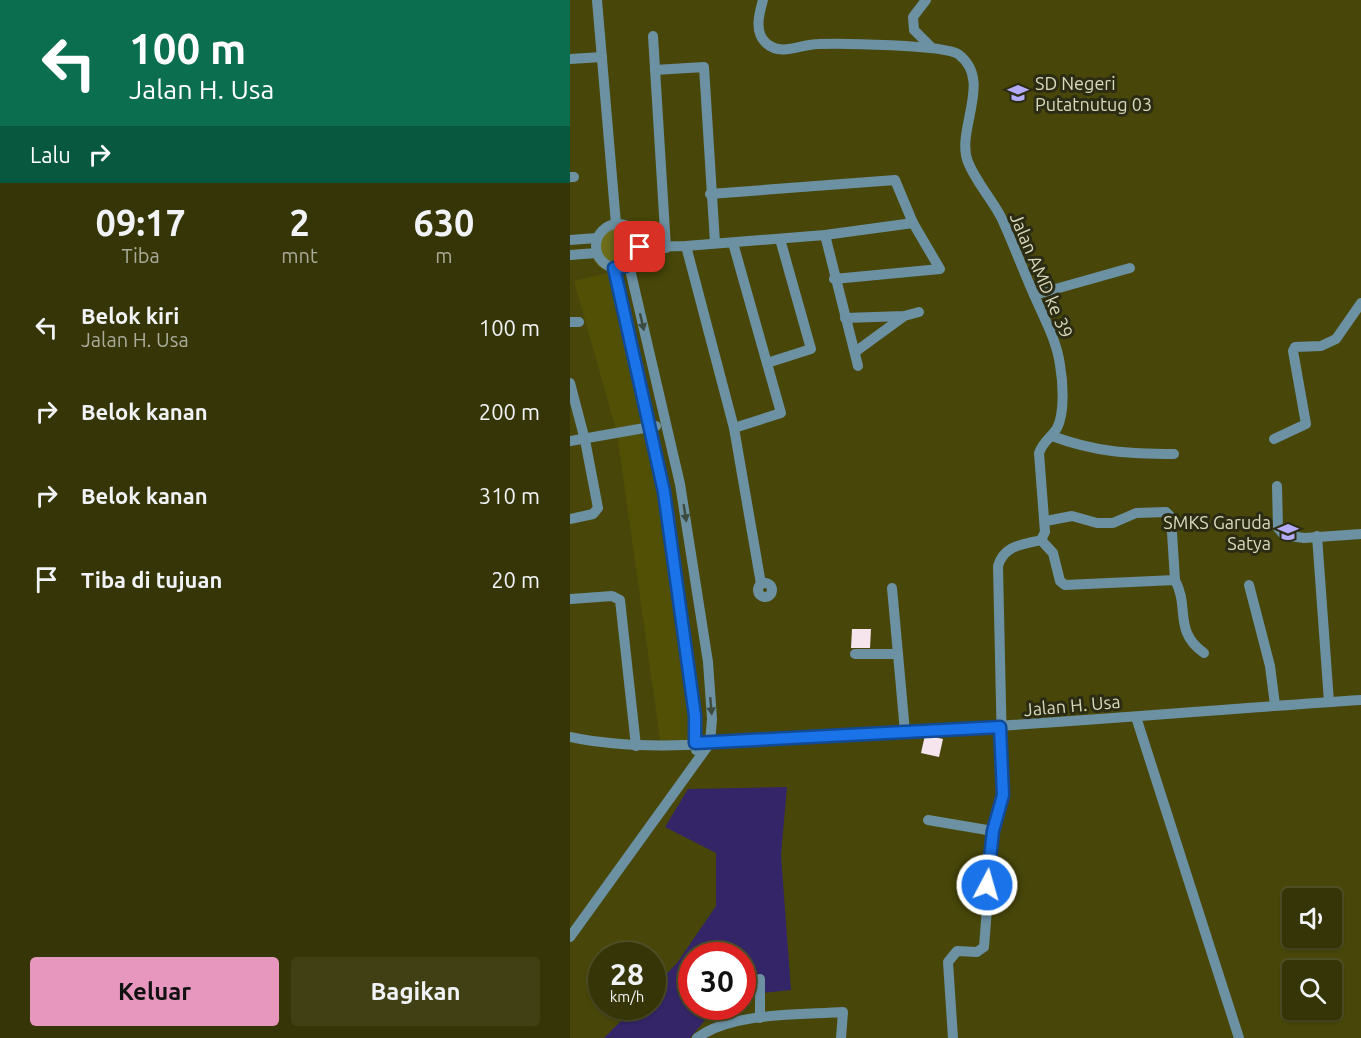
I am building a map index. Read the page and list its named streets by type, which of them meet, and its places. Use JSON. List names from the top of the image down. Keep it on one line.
{"streets":{"street":["Jalan AMD ke 39","Jalan H. Usa"]},"places":{"school or university":["SD Negeri Putatnutug 03","SMKS Garuda Satya"]},"page":{"turn":["100 m","Jalan H. Usa"],"then":"Lalu","eta":["09:17","Tiba","2","mnt","630","m"],"list":[{"name":"Belok kiri","note":"Jalan H. Usa","value":"100 m"},{"name":"Belok kanan","value":"200 m"},{"name":"Belok kanan","value":"310 m"},{"name":"Tiba di tujuan","value":"20 m"}],"speed":"28 km/h","limit":"30","buttons":["Keluar","Bagikan"]}}
